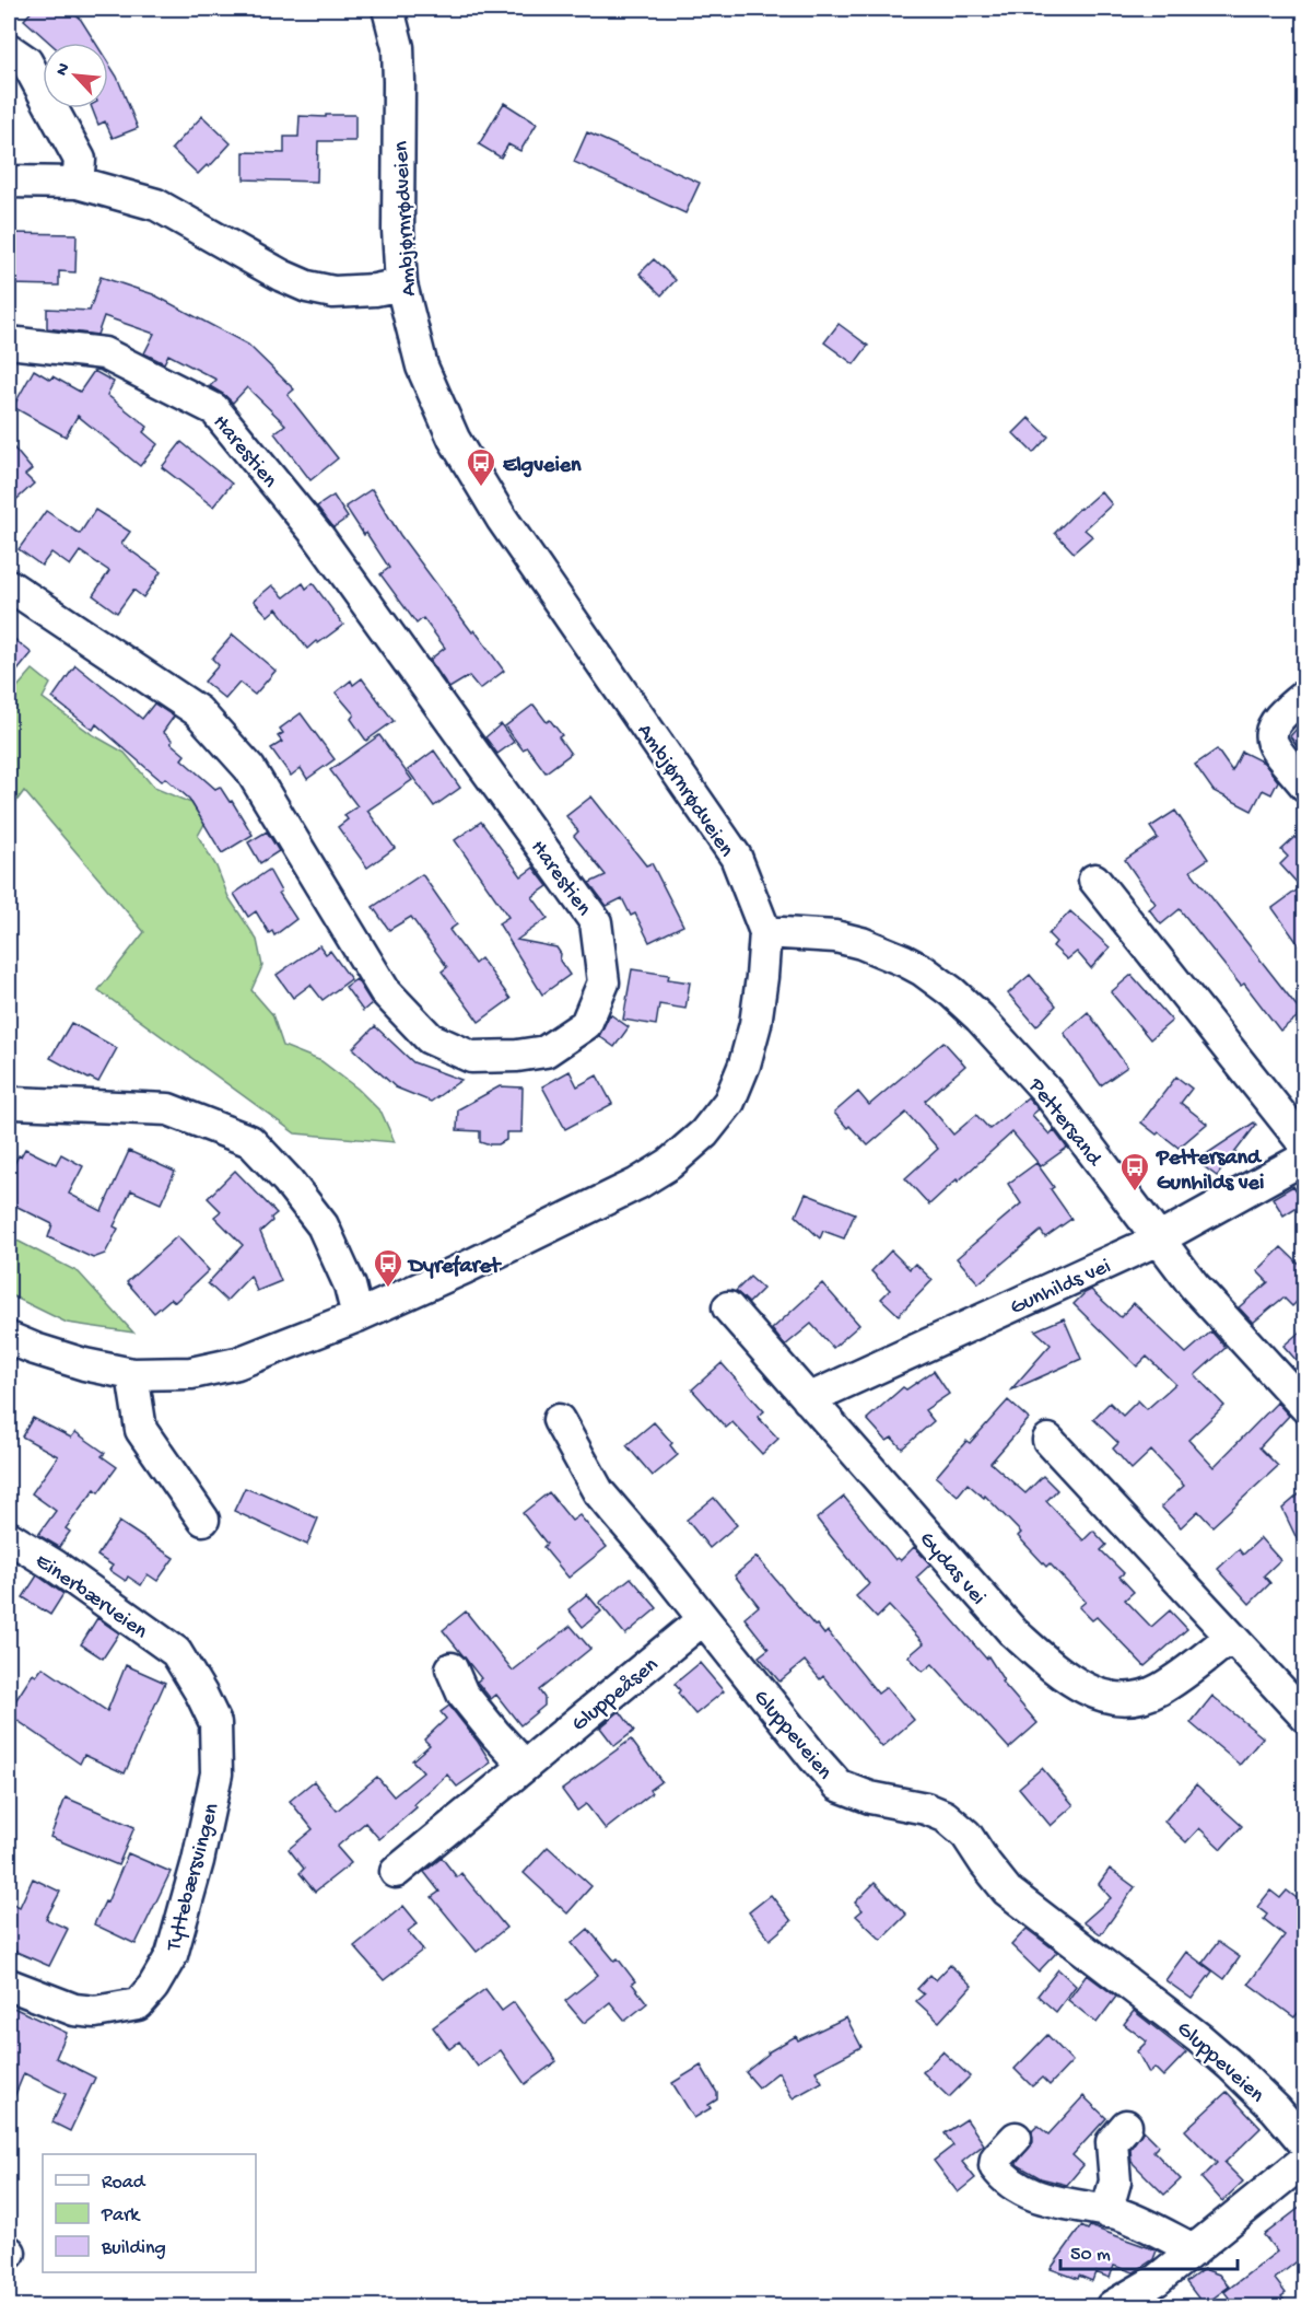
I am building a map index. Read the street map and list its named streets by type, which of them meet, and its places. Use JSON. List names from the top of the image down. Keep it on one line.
{"streets":{"street":["Ambjørnrødveien","Harestien","Pettersand","Gunhilds vei","Gydas vei","Einerbærveien","Gluppeåsen","Gluppeveien","Tyttebærsvingen"]},"crossings":[["Ambjørnrødveien","Pettersand"],["Pettersand","Gunhilds vei"],["Gunhilds vei","Gydas vei"],["Einerbærveien","Tyttebærsvingen"],["Gluppeåsen","Gluppeveien"]],"places":{"bus stop":["Elgveien","Pettersand Gunhilds vei","Dyrefaret"]},"legend":["Road","Park","Building"],"scale_bar":"50 m","north":"top left"}
